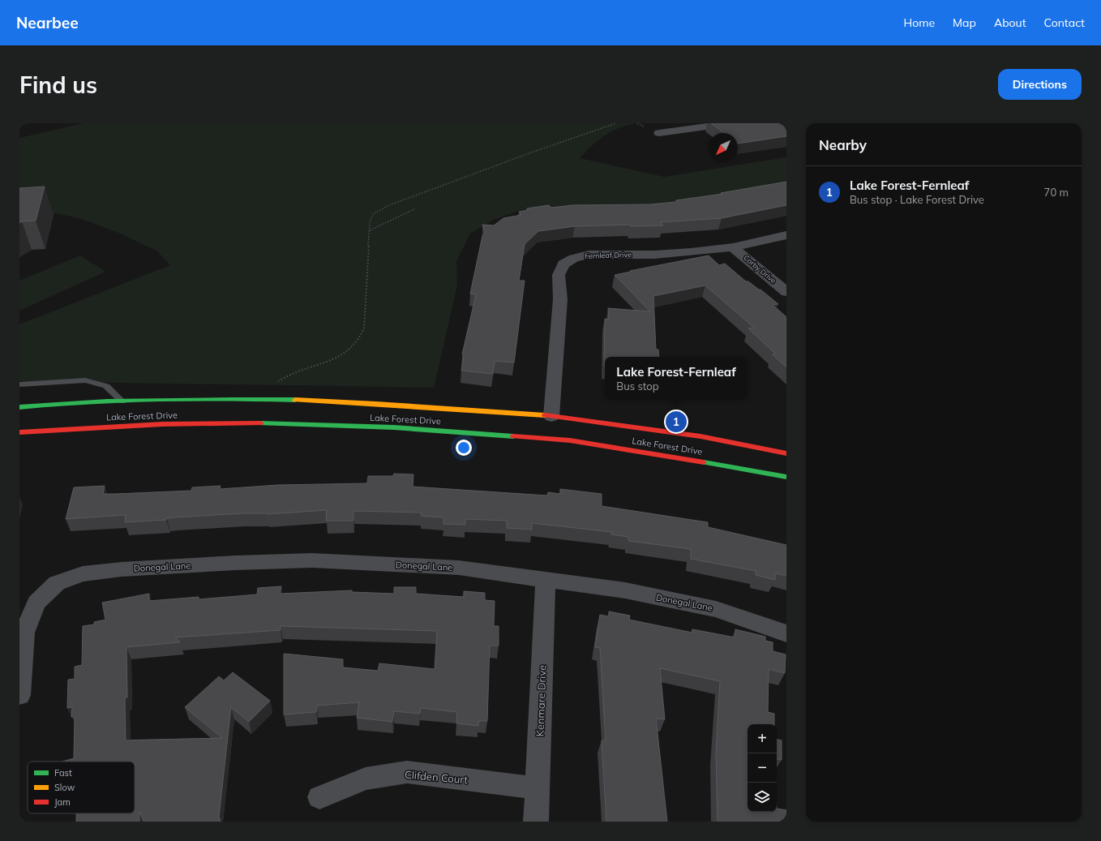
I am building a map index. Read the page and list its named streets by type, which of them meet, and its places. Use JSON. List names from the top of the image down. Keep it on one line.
{"streets":{"main road":["Lake Forest Drive"],"street":["Fernleaf Drive","Corby Drive","Donegal Lane","Kenmare Drive","Clifden Court"]},"crossings":[["Fernleaf Drive","Corby Drive"],["Fernleaf Drive","Lake Forest Drive"],["Donegal Lane","Kenmare Drive"],["Kenmare Drive","Clifden Court"]],"legend":["Fast","Slow","Jam"],"north":"bottom left","page":{"header":"Nearbee","nav":["Home","Map","About","Contact"],"buttons":"Directions","title":"Find us","heading":"Nearby","list":[{"mark":"1","name":"Lake Forest-Fernleaf","note":"Bus stop · Lake Forest Drive","value":"70 m"}],"popup":["Lake Forest-Fernleaf","Bus stop"],"pins":"1","map_buttons":["+","−"]}}
